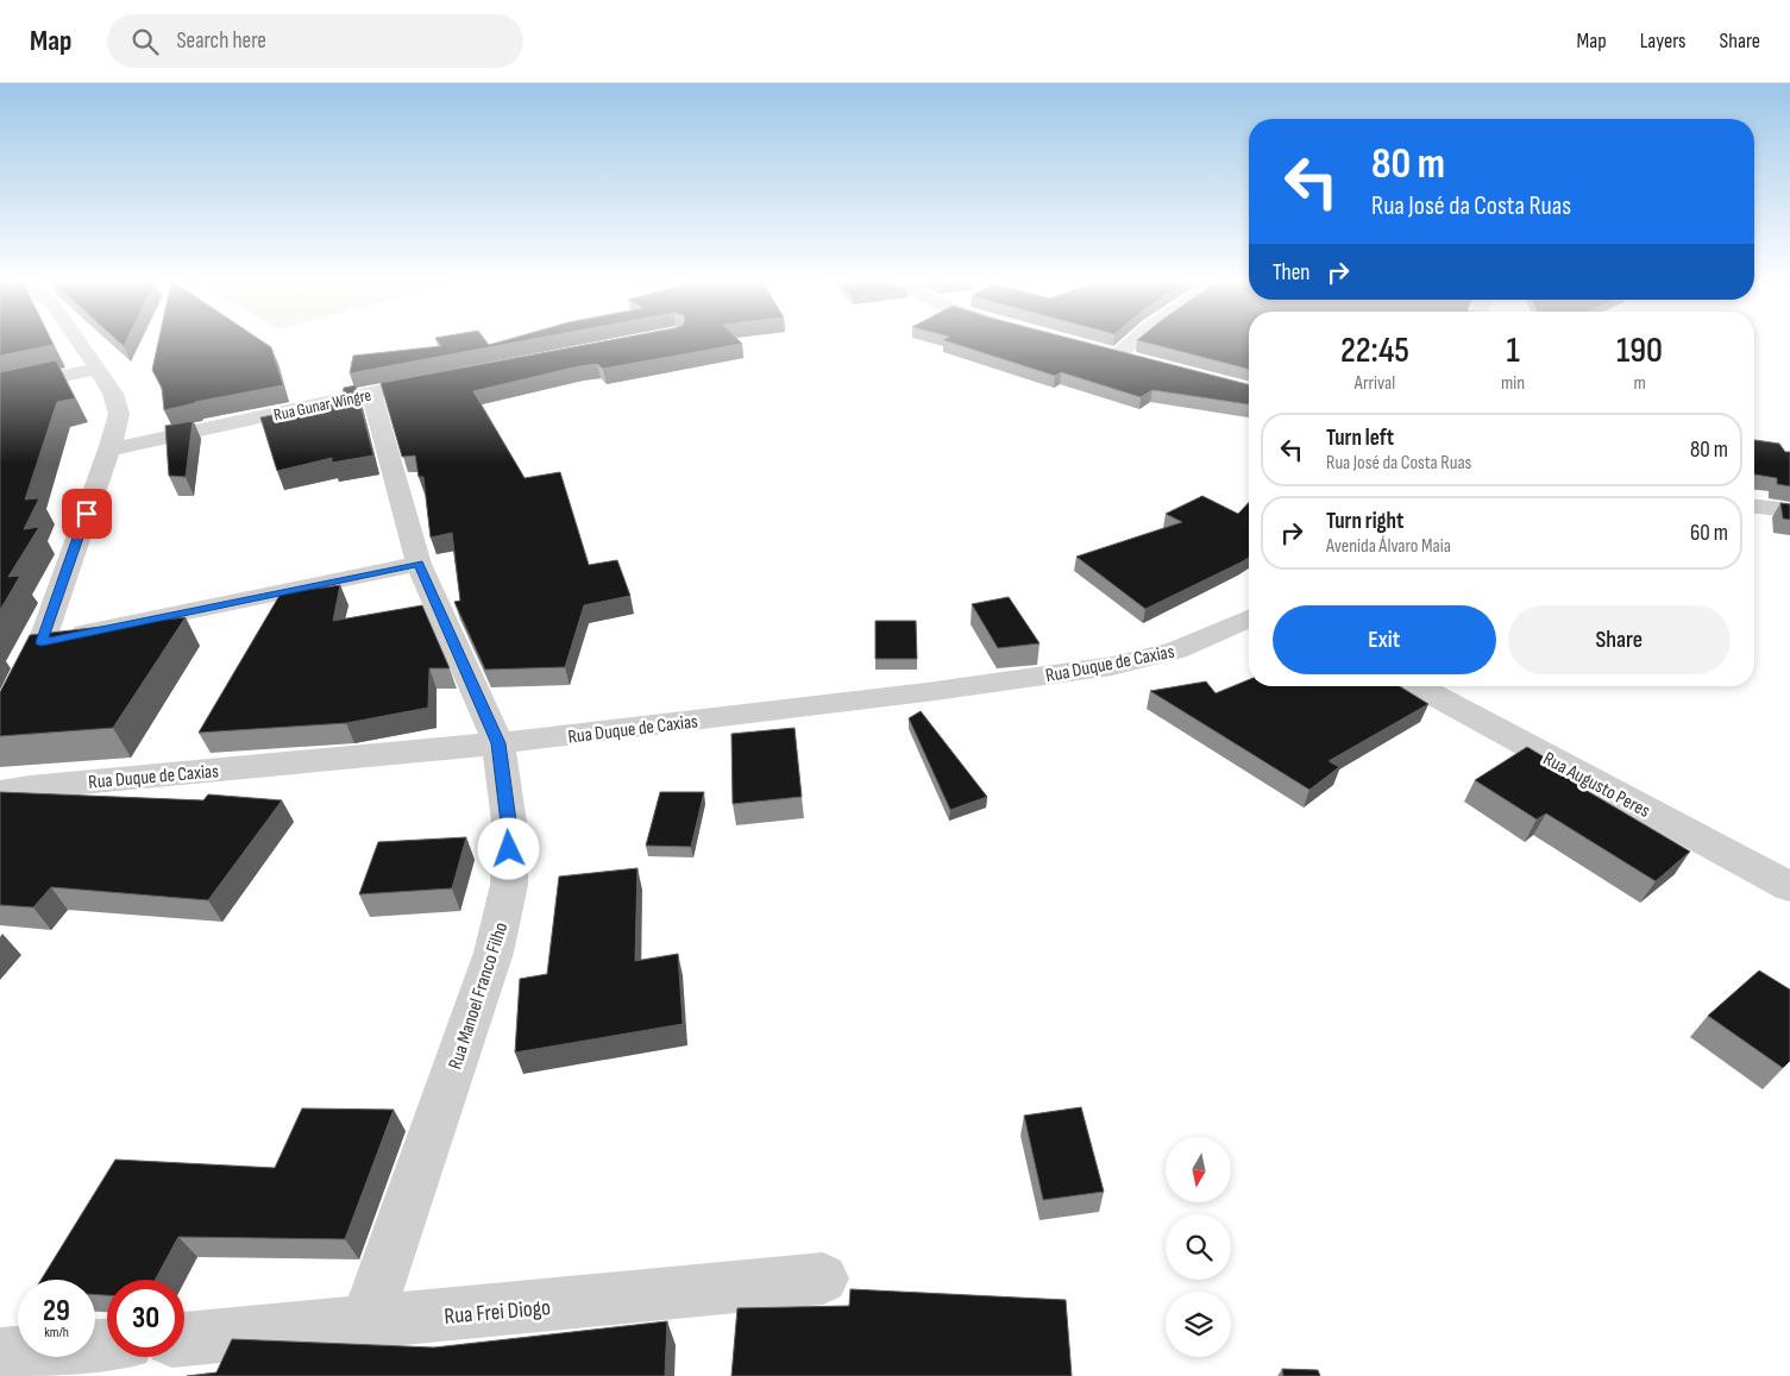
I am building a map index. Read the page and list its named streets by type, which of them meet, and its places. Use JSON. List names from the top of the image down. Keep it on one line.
{"streets":{"street":["Rua Gunar Wingre","Rua Duque de Caxias","Rua Augusto Peres","Rua Manoel Franco Filho","Rua Frei Diogo"]},"crossings":[["Rua Gunar Wingre","Rua Manoel Franco Filho"],["Rua Duque de Caxias","Rua Manoel Franco Filho"],["Rua Manoel Franco Filho","Rua Frei Diogo"]],"north":"bottom","page":{"header":"Map","search":"Search here","nav":["Map","Layers","Share"],"turn":["80 m","Rua José da Costa Ruas"],"then":"Then","eta":["22:45","Arrival","1","min","190","m"],"list":[{"name":"Turn left","note":"Rua José da Costa Ruas","value":"80 m"},{"name":"Turn right","note":"Avenida Álvaro Maia","value":"60 m"}],"buttons":["Exit","Share"],"speed":"29 km/h","limit":"30"}}
